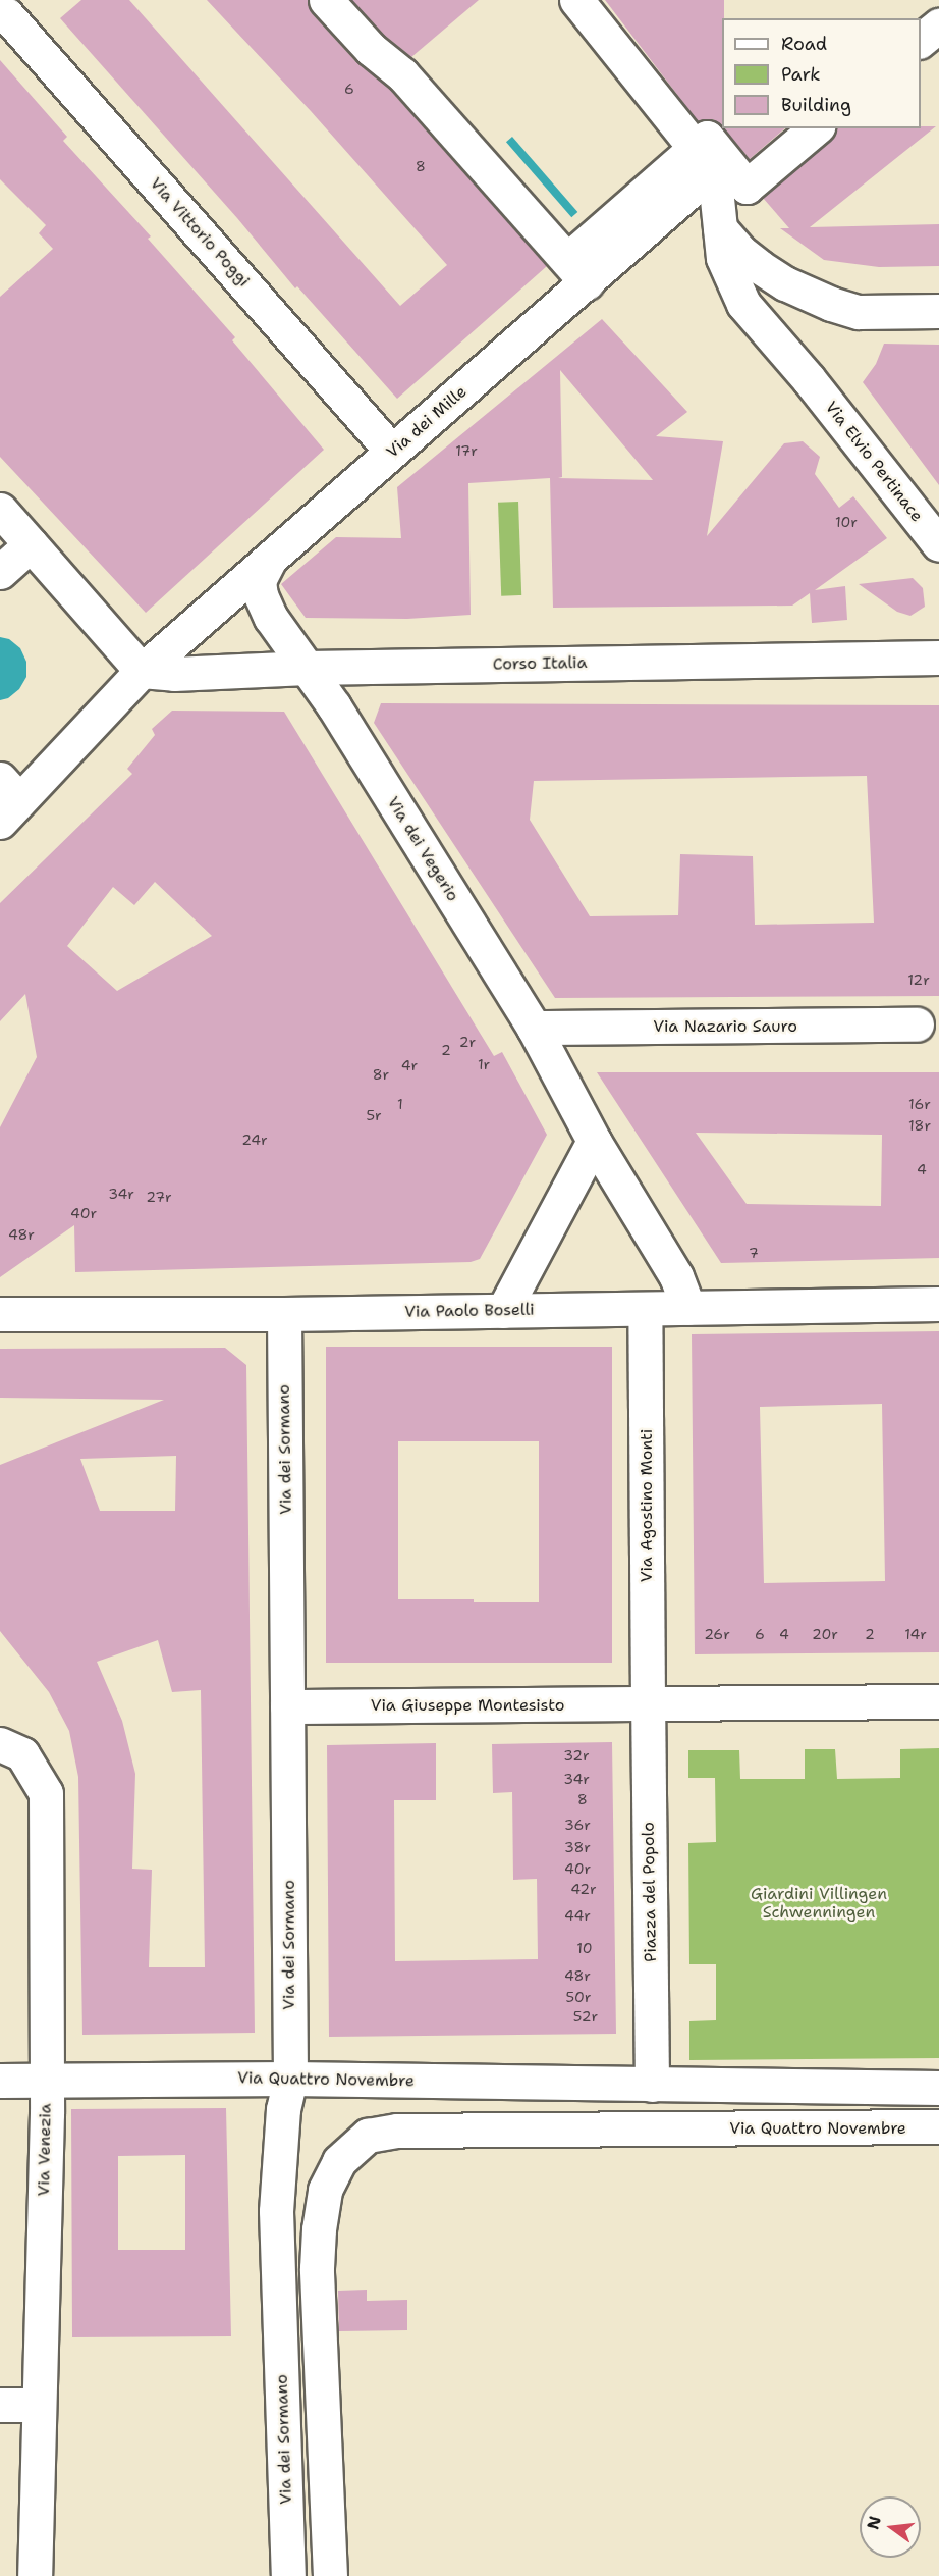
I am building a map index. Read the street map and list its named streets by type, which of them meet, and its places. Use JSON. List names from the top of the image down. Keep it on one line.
{"streets":{"street":["Via Vittorio Poggi","Via dei Mille","Via Elvio Pertinace","Corso Italia","Via dei Vegerio","Via Nazario Sauro","Via Paolo Boselli","Via dei Sormano","Via Agostino Monti","Via Giuseppe Montesisto","Piazza del Popolo","Via Quattro Novembre","Via Venezia"]},"crossings":[["Via Vittorio Poggi","Via dei Mille"],["Via dei Mille","Via Elvio Pertinace"],["Via dei Mille","Corso Italia"],["Via dei Mille","Via dei Vegerio"],["Corso Italia","Via dei Vegerio"],["Via dei Vegerio","Via Nazario Sauro"],["Via dei Vegerio","Via Paolo Boselli"],["Via Paolo Boselli","Via dei Sormano"],["Via Paolo Boselli","Via Agostino Monti"],["Via dei Sormano","Via Giuseppe Montesisto"],["Via dei Sormano","Via Quattro Novembre"],["Via Agostino Monti","Via Giuseppe Montesisto"],["Via Agostino Monti","Piazza del Popolo"],["Via Giuseppe Montesisto","Piazza del Popolo"],["Piazza del Popolo","Via Quattro Novembre"],["Via Quattro Novembre","Via Venezia"]],"parks":["Giardini Villingen Schwenningen"],"house_numbers":["6","8","17r","10r","12r","2r","2","1r","4r","8r","1","16r","5r","18r","24r","4","34r","27r","40r","48r","7","26r","6","4","20r","2","14r","32r","34r","8","36r","38r","40r","42r","44r","10","48r","50r","52r"],"legend":["Road","Park","Building"],"north":"left"}
